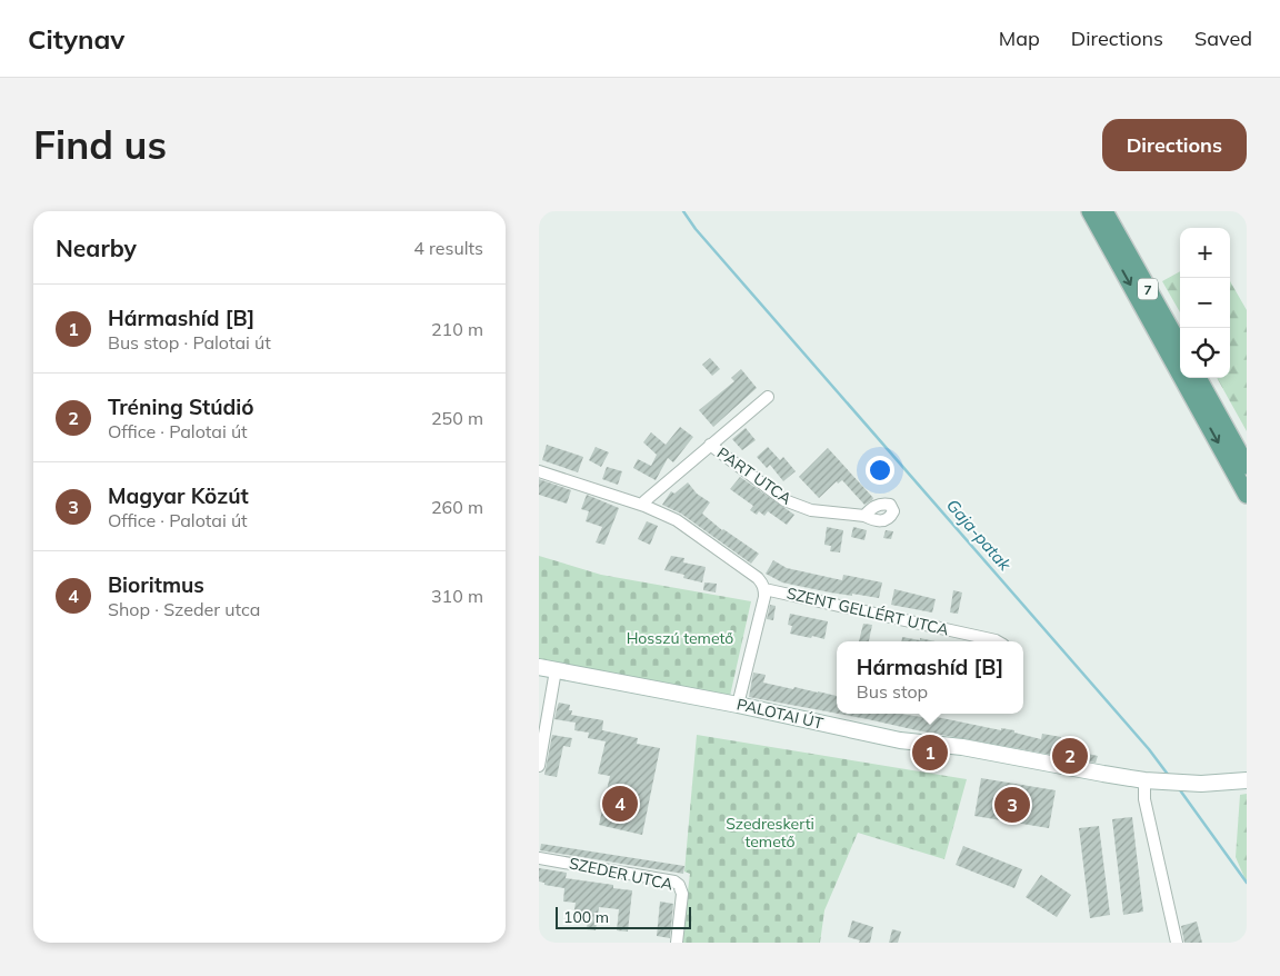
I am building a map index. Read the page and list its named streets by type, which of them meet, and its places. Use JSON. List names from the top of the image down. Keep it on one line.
{"streets":{"main road":["7","PALOTAI ÚT"],"street":["PART UTCA","SZENT GELLÉRT UTCA","SZEDER UTCA"]},"crossings":[["PART UTCA","SZENT GELLÉRT UTCA"],["SZENT GELLÉRT UTCA","PALOTAI ÚT"]],"water":["Gaja-patak"],"parks":["Hosszú temető","Szedreskerti temető"],"scale_bar":"100 m","page":{"header":"Citynav","nav":["Map","Directions","Saved"],"buttons":"Directions","title":"Find us","heading":["Nearby","4 results"],"map_buttons":["+","−"],"list":[{"mark":"1","name":"Hármashíd [B]","note":"Bus stop · Palotai út","value":"210 m"},{"mark":"2","name":"Tréning Stúdió","note":"Office · Palotai út","value":"250 m"},{"mark":"3","name":"Magyar Közút","note":"Office · Palotai út","value":"260 m"},{"mark":"4","name":"Bioritmus","note":"Shop · Szeder utca","value":"310 m"}],"popup":["Hármashíd [B]","Bus stop"],"pins":["1","2","4","3"],"scale":"100 m"}}
